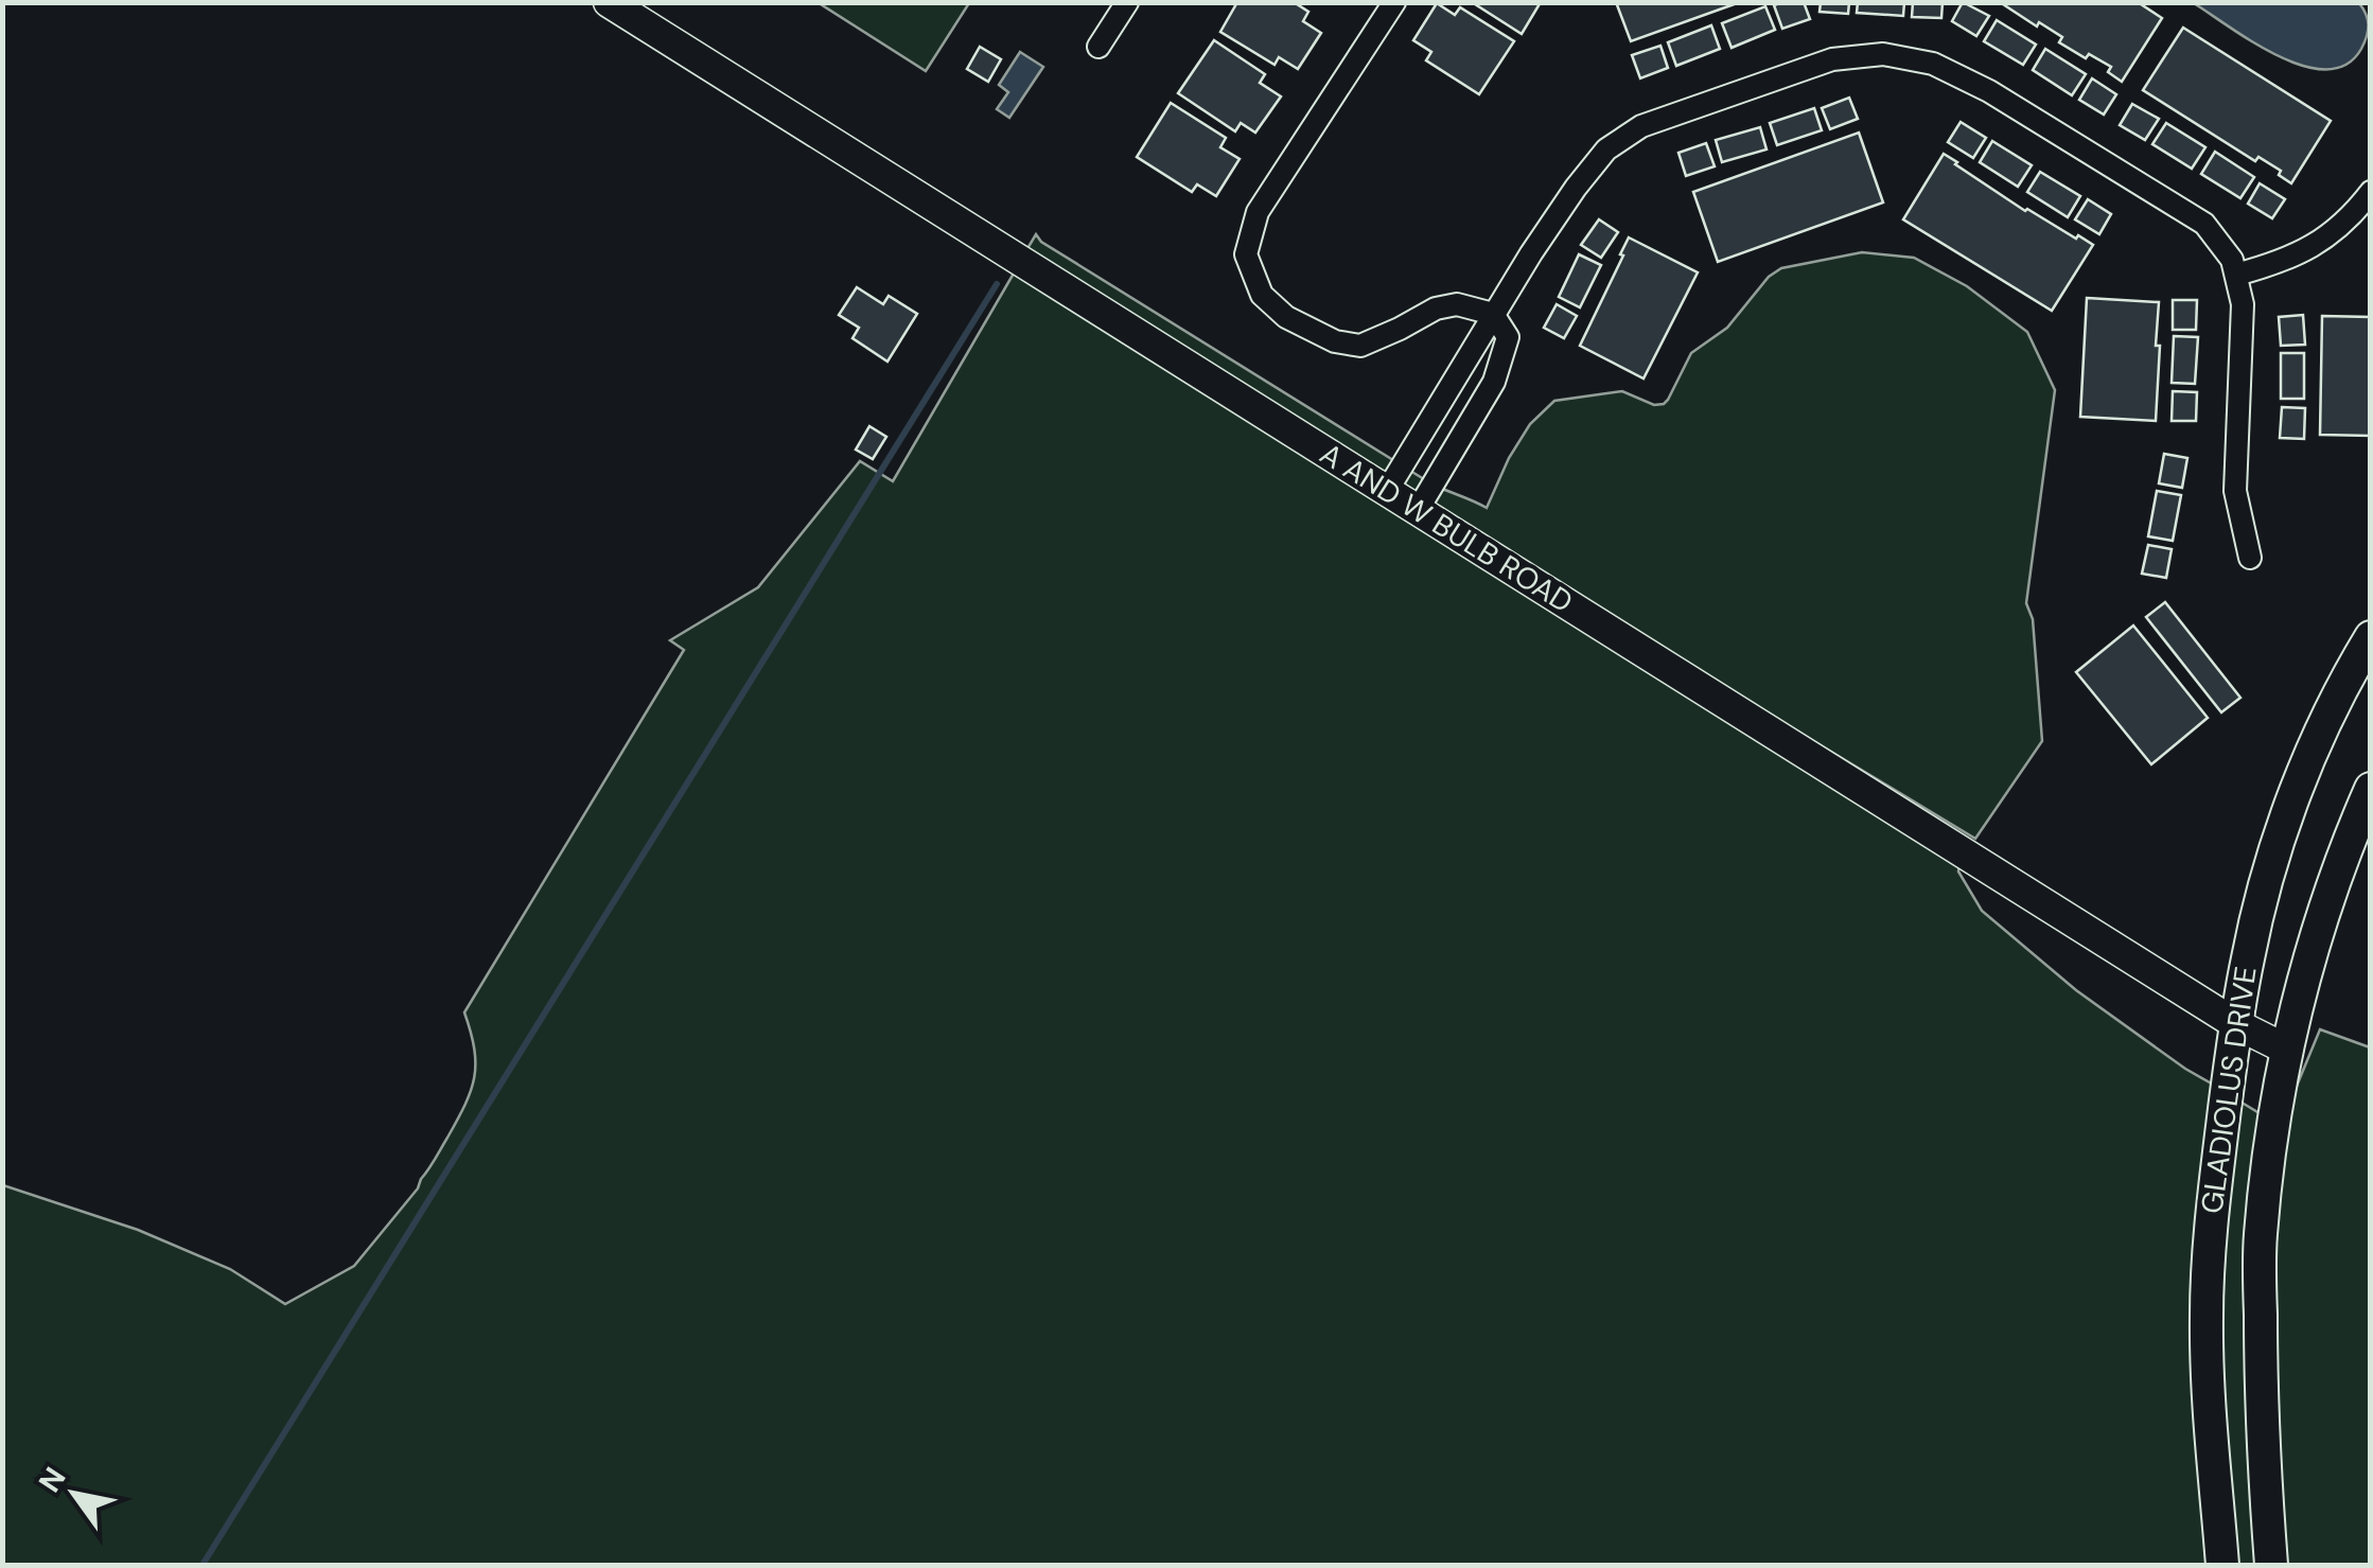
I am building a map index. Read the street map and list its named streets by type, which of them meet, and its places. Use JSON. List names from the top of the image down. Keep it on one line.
{"streets":{"main road":["GLADIOLUS DRIVE"],"street":["A AND W BULB ROAD"]},"crossings":[["A AND W BULB ROAD","GLADIOLUS DRIVE"]],"north":"top left"}
